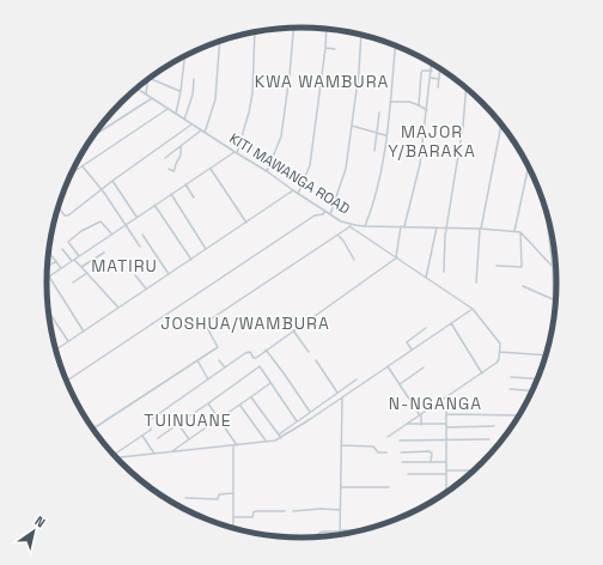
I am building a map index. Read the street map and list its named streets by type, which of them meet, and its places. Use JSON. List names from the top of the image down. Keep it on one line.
{"streets":{"street":["KITI MAWANGA ROAD"]},"districts":["KWA WAMBURA","MAJOR Y/BARAKA","MATIRU","JOSHUA/WAMBURA","N-NGANGA","TUINUANE"],"north":"top right"}
